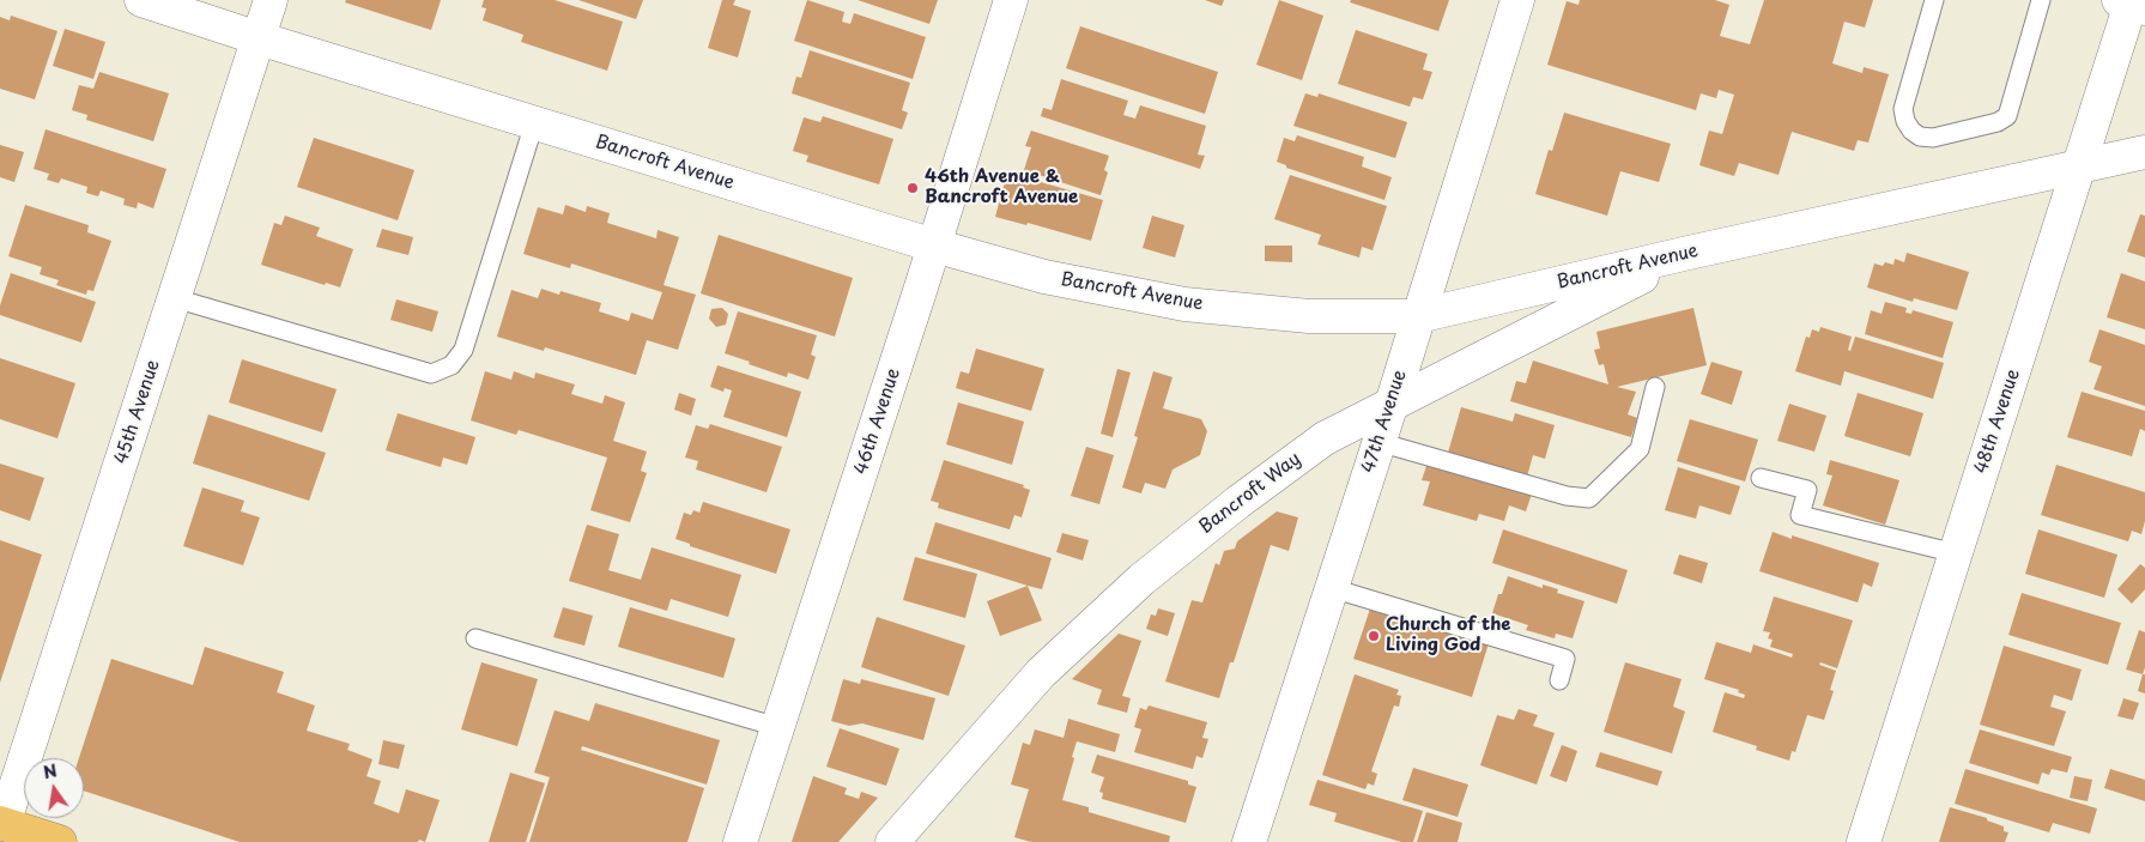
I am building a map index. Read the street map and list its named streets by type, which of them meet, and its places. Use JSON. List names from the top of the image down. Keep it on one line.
{"streets":{"street":["Bancroft Avenue","45th Avenue","46th Avenue","47th Avenue","48th Avenue","Bancroft Way"]},"crossings":[["Bancroft Avenue","45th Avenue"],["Bancroft Avenue","46th Avenue"],["Bancroft Avenue","47th Avenue"],["Bancroft Avenue","48th Avenue"],["Bancroft Avenue","Bancroft Way"],["47th Avenue","Bancroft Way"]],"places":["46th Avenue & Bancroft Avenue","Church of the Living God"],"north":"top"}
